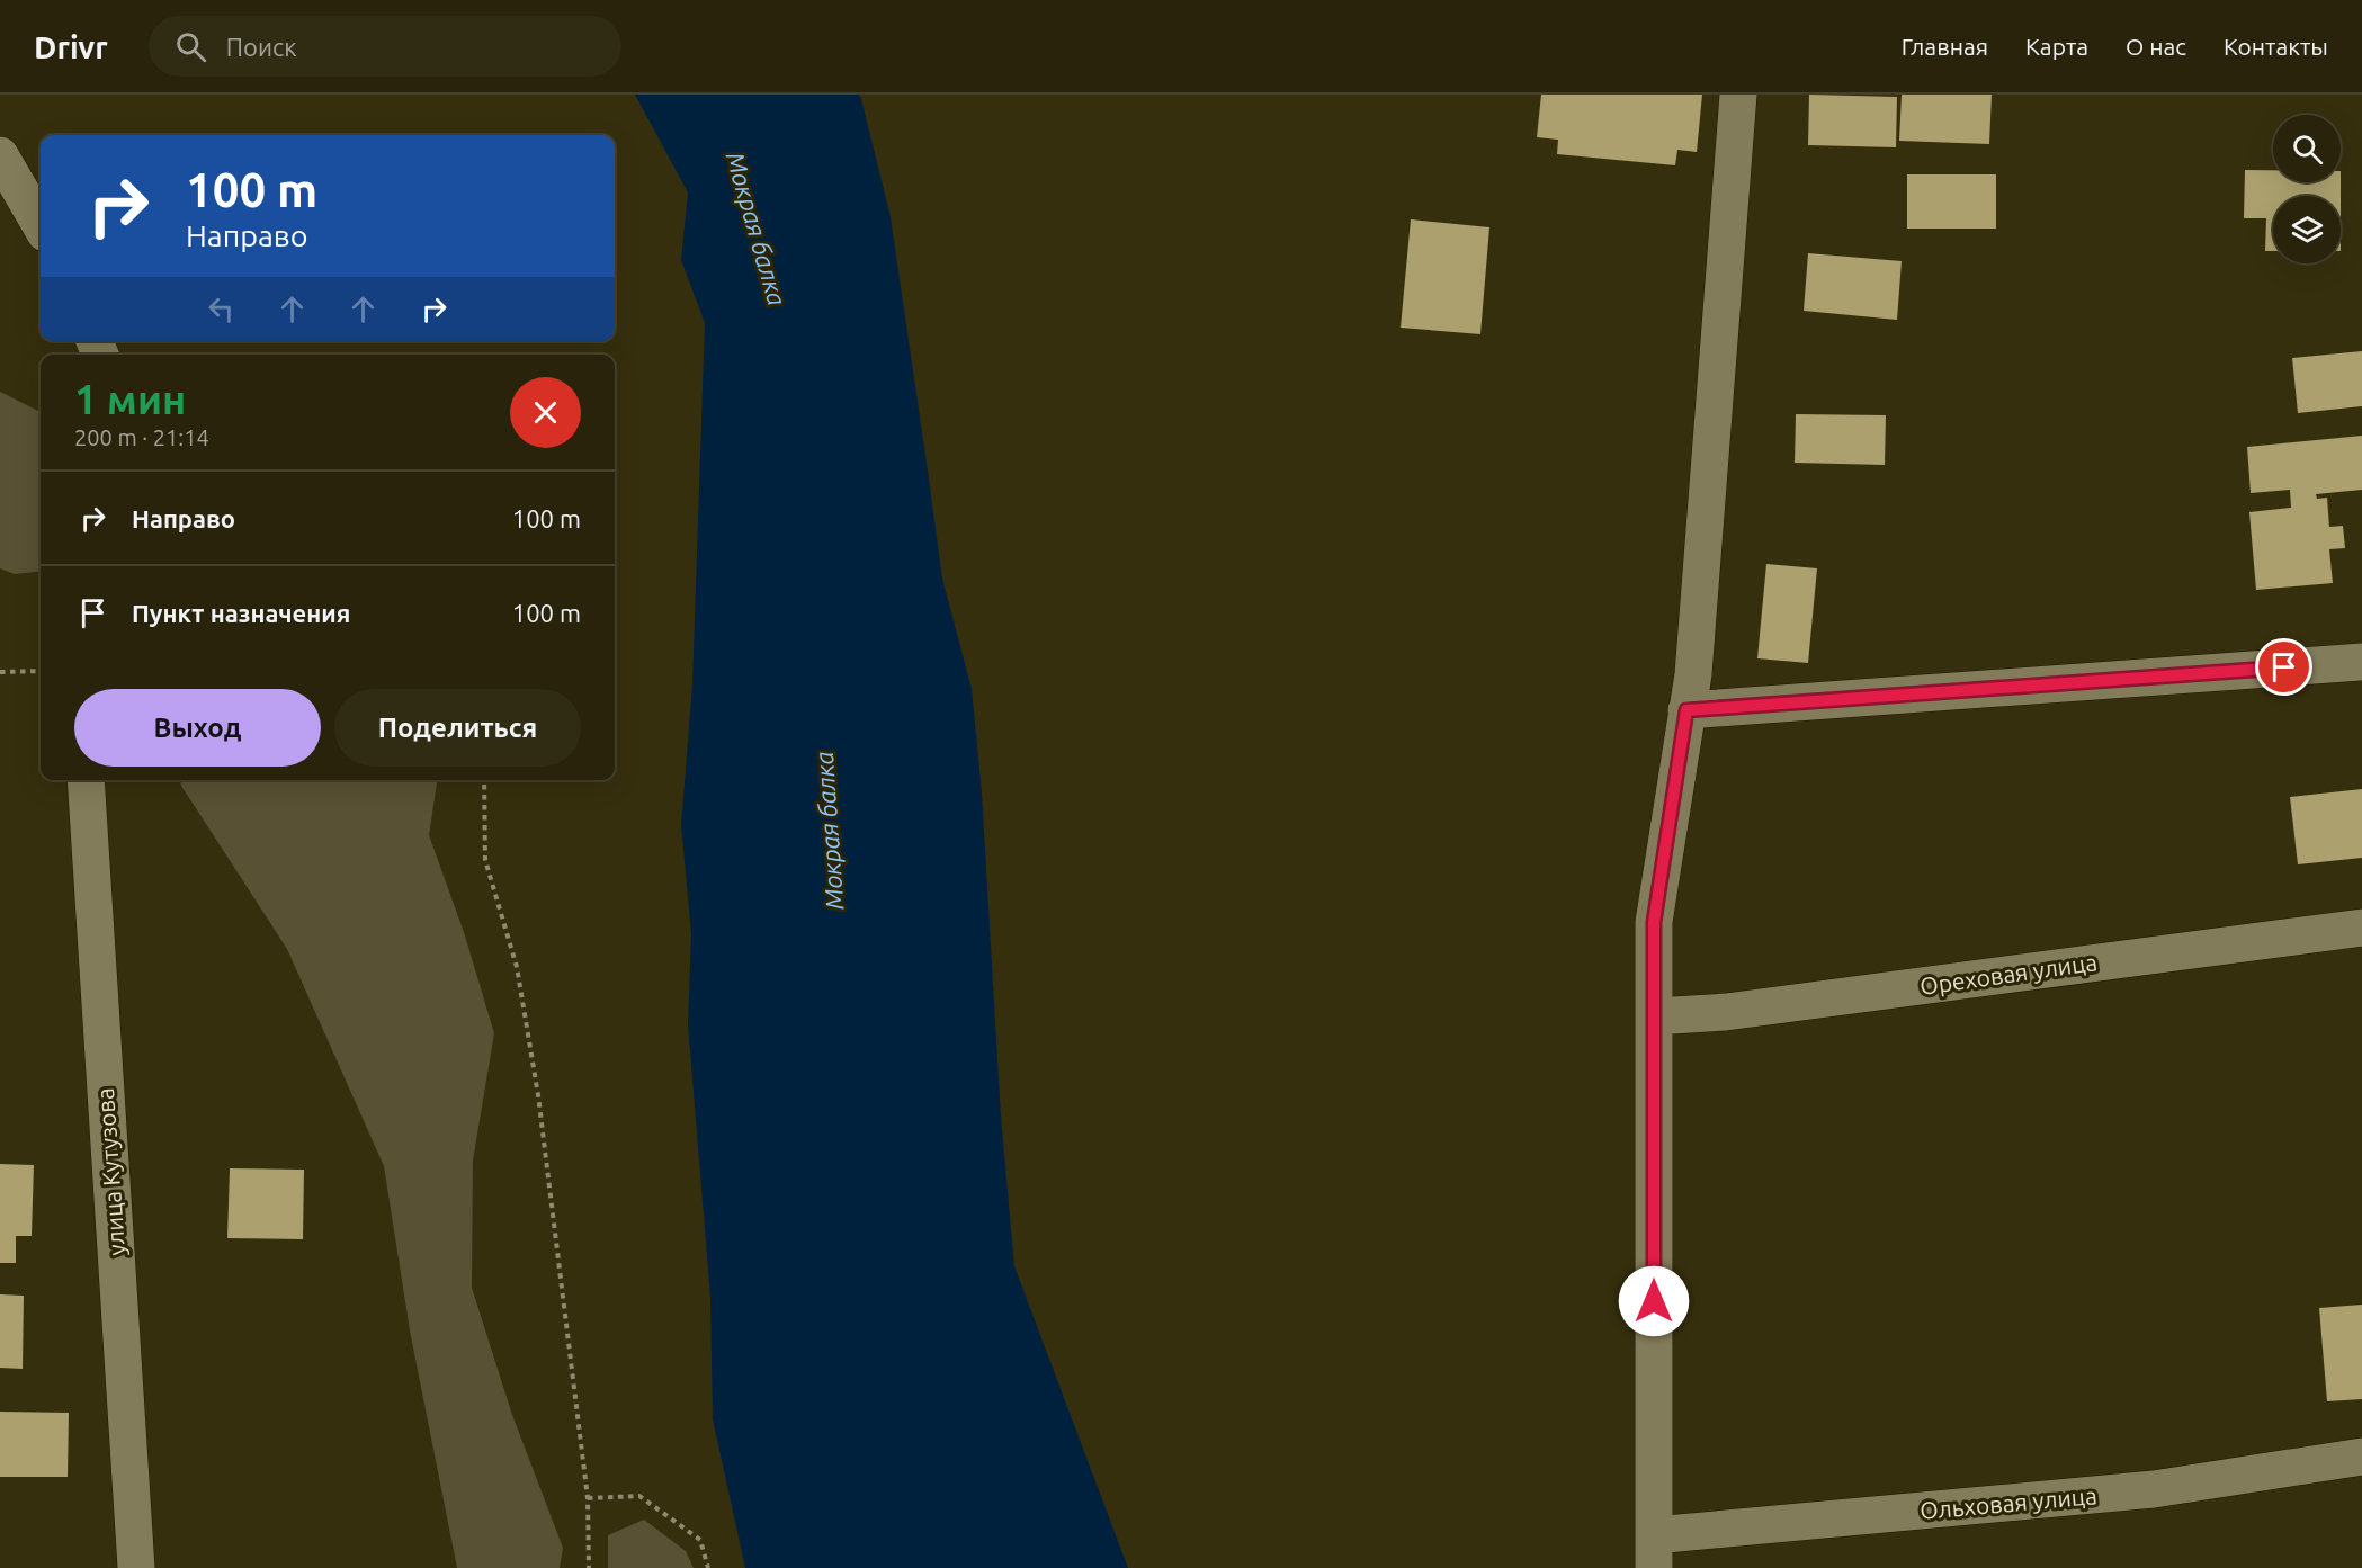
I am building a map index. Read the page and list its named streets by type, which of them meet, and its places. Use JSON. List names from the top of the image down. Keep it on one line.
{"streets":{"street":["Ореховая улица","улица Кутузова","Ольховая улица"]},"water":["Мокрая балка"],"page":{"header":"Drivr","search":"Поиск","nav":["Главная","Карта","О нас","Контакты"],"turn":["100 m","Направо"],"heading":["1 мин","200 m · 21:14"],"list":[{"name":"Направо","value":"100 m"},{"name":"Пункт назначения","value":"100 m"}],"buttons":["Выход","Поделиться"]}}
